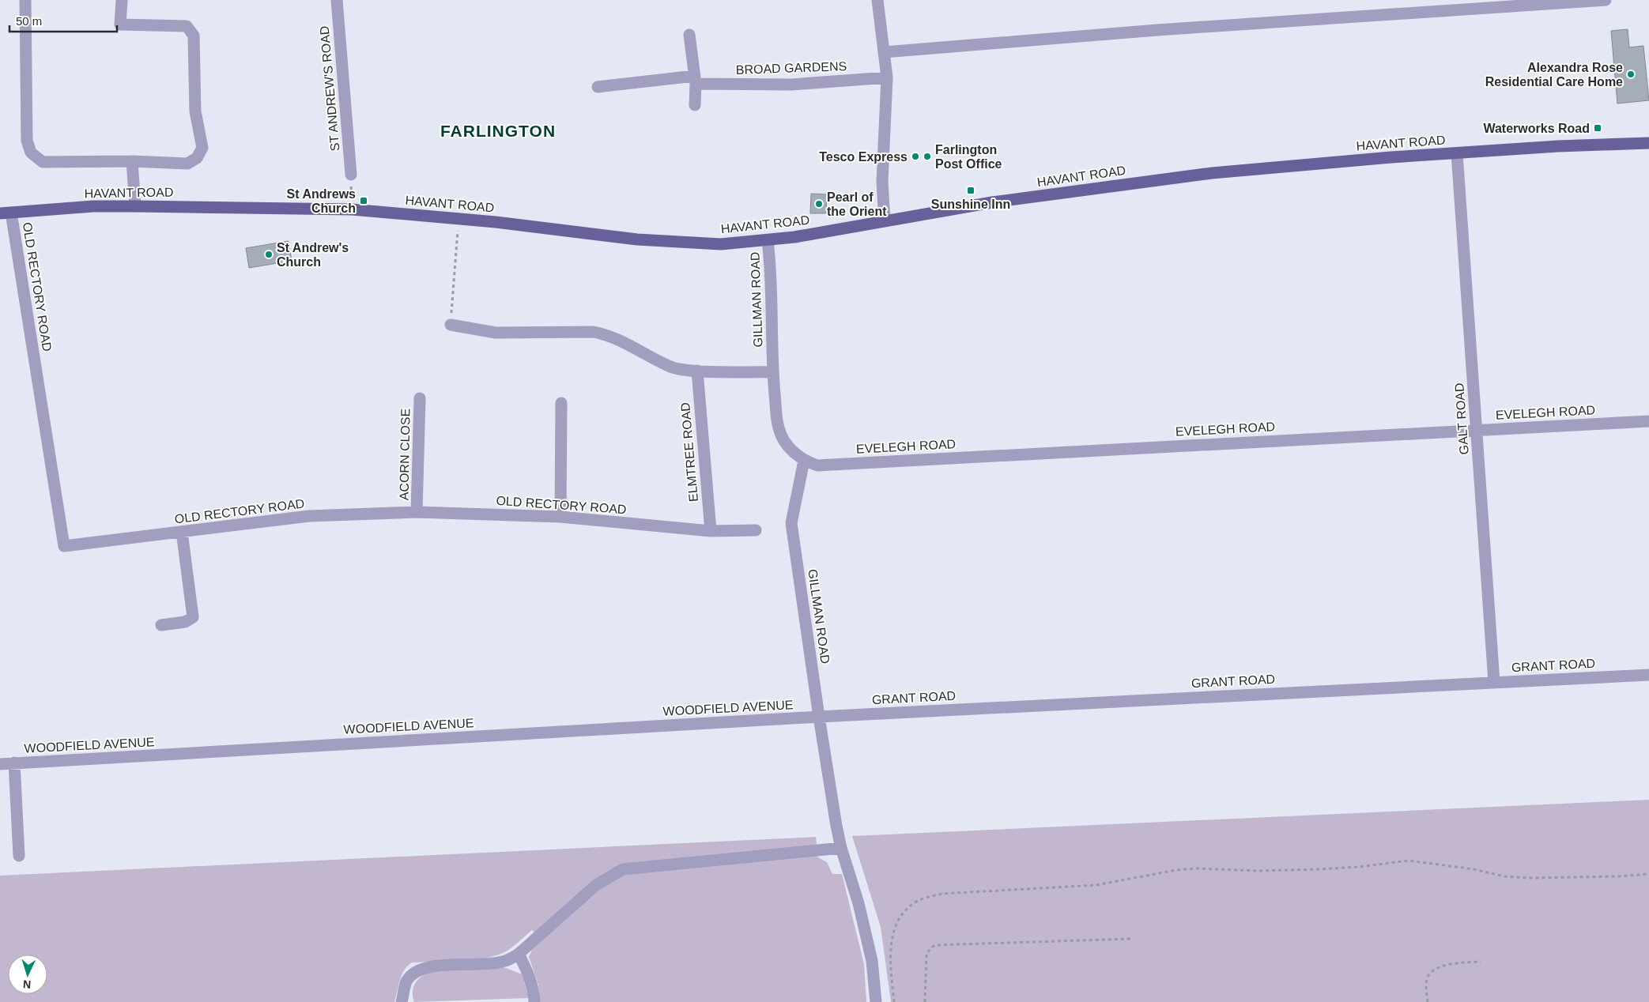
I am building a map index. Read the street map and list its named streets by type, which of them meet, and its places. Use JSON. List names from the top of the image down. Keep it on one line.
{"streets":{"main road":["HAVANT ROAD"],"street":["BROAD GARDENS","ST ANDREW'S ROAD","OLD RECTORY ROAD","GILLMAN ROAD","EVELEGH ROAD","GALT ROAD","ELMTREE ROAD","ACORN CLOSE","GRANT ROAD","WOODFIELD AVENUE"]},"crossings":[["HAVANT ROAD","OLD RECTORY ROAD"],["HAVANT ROAD","GILLMAN ROAD"],["HAVANT ROAD","GALT ROAD"],["OLD RECTORY ROAD","ELMTREE ROAD"],["OLD RECTORY ROAD","ACORN CLOSE"],["GILLMAN ROAD","EVELEGH ROAD"],["GILLMAN ROAD","GRANT ROAD"],["GILLMAN ROAD","WOODFIELD AVENUE"],["EVELEGH ROAD","GALT ROAD"],["GALT ROAD","GRANT ROAD"],["GRANT ROAD","WOODFIELD AVENUE"]],"districts":["FARLINGTON"],"places":{"other":["Alexandra Rose Residential Care Home","Tesco Express","Farlington Post Office","Pearl of the Orient","St Andrew's Church"],"transit":["Waterworks Road","Sunshine Inn","St Andrews Church"]},"scale_bar":"50 m","north":"bottom"}
